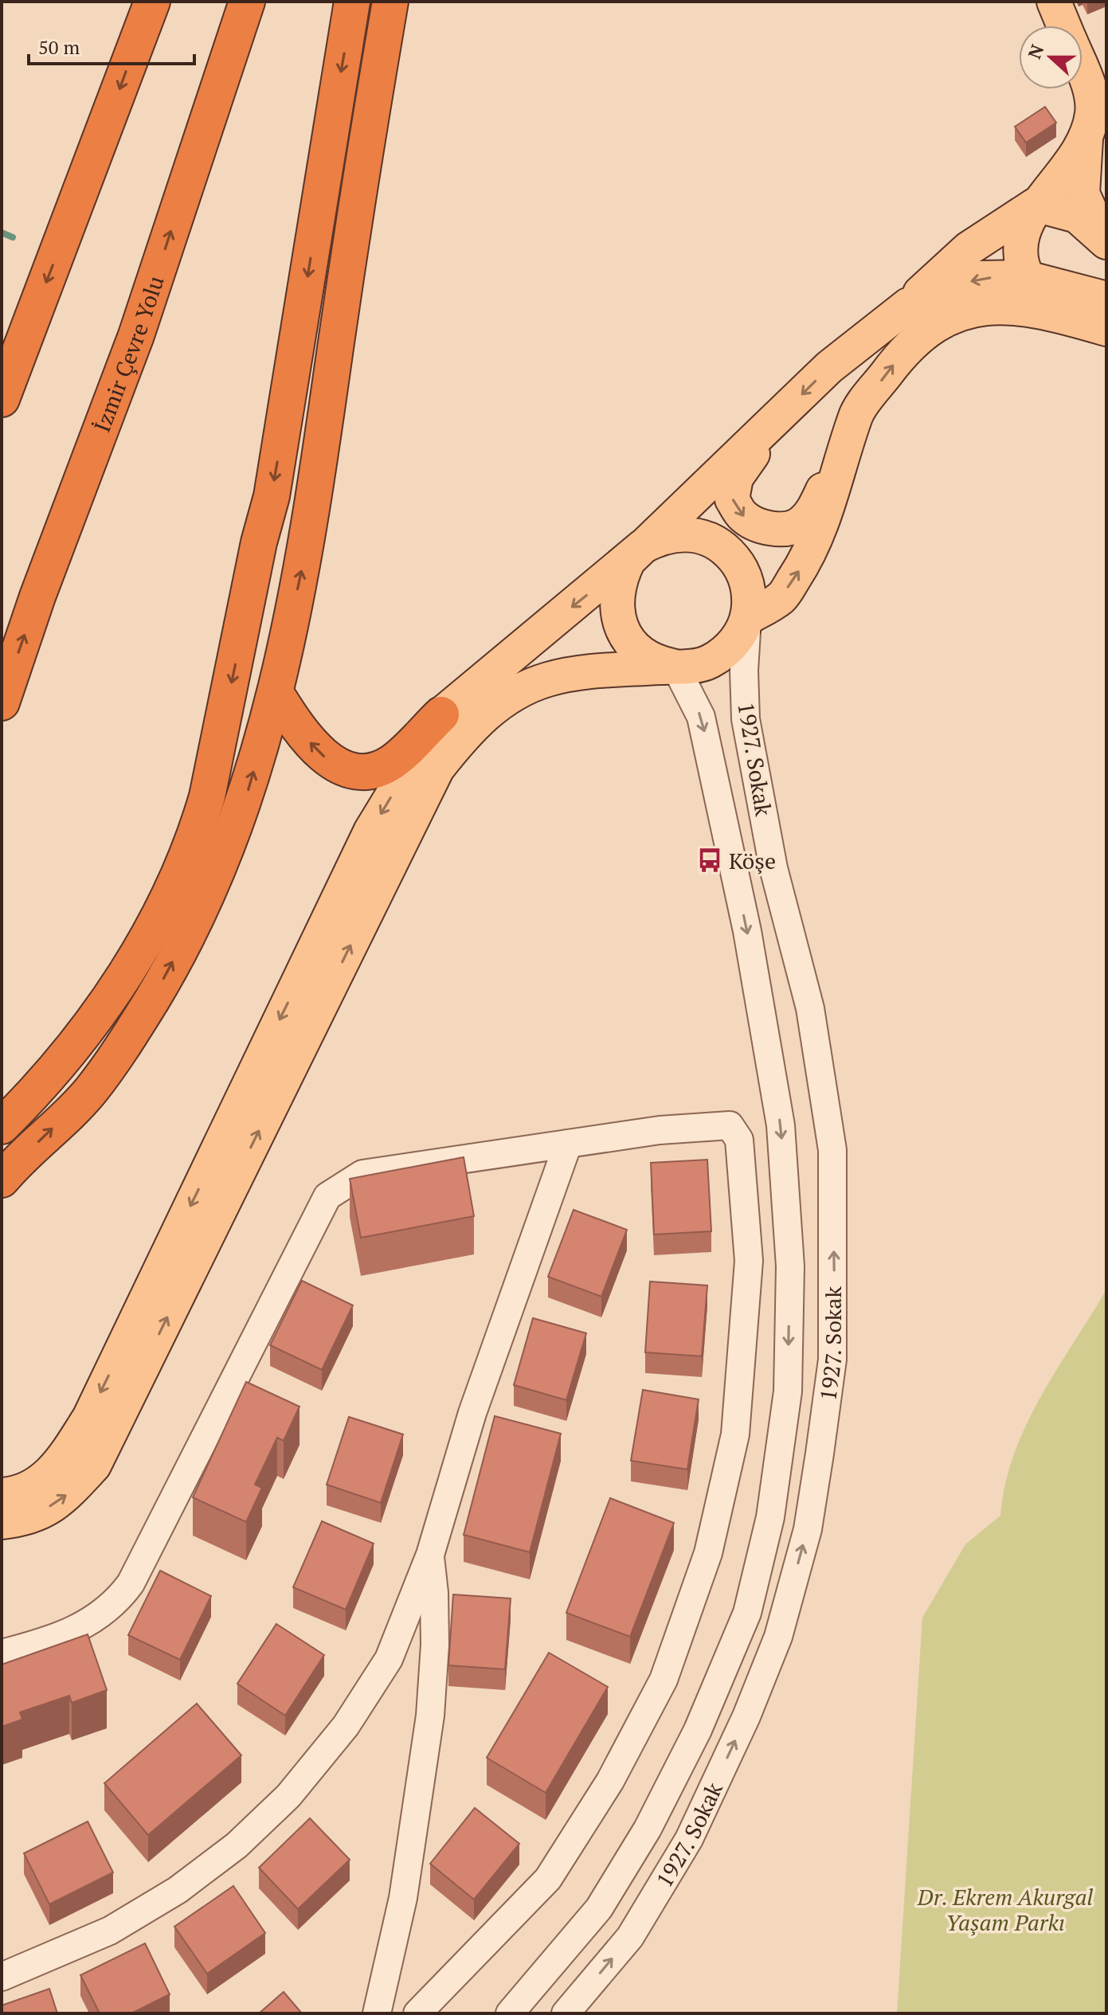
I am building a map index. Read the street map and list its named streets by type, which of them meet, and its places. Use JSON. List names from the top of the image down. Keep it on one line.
{"streets":{"highway":["İzmir Çevre Yolu"],"street":["1927. Sokak"]},"parks":["Dr. Ekrem Akurgal Yaşam Parkı"],"places":{"bus stop":["Köşe"]},"scale_bar":"50 m","north":"left"}
